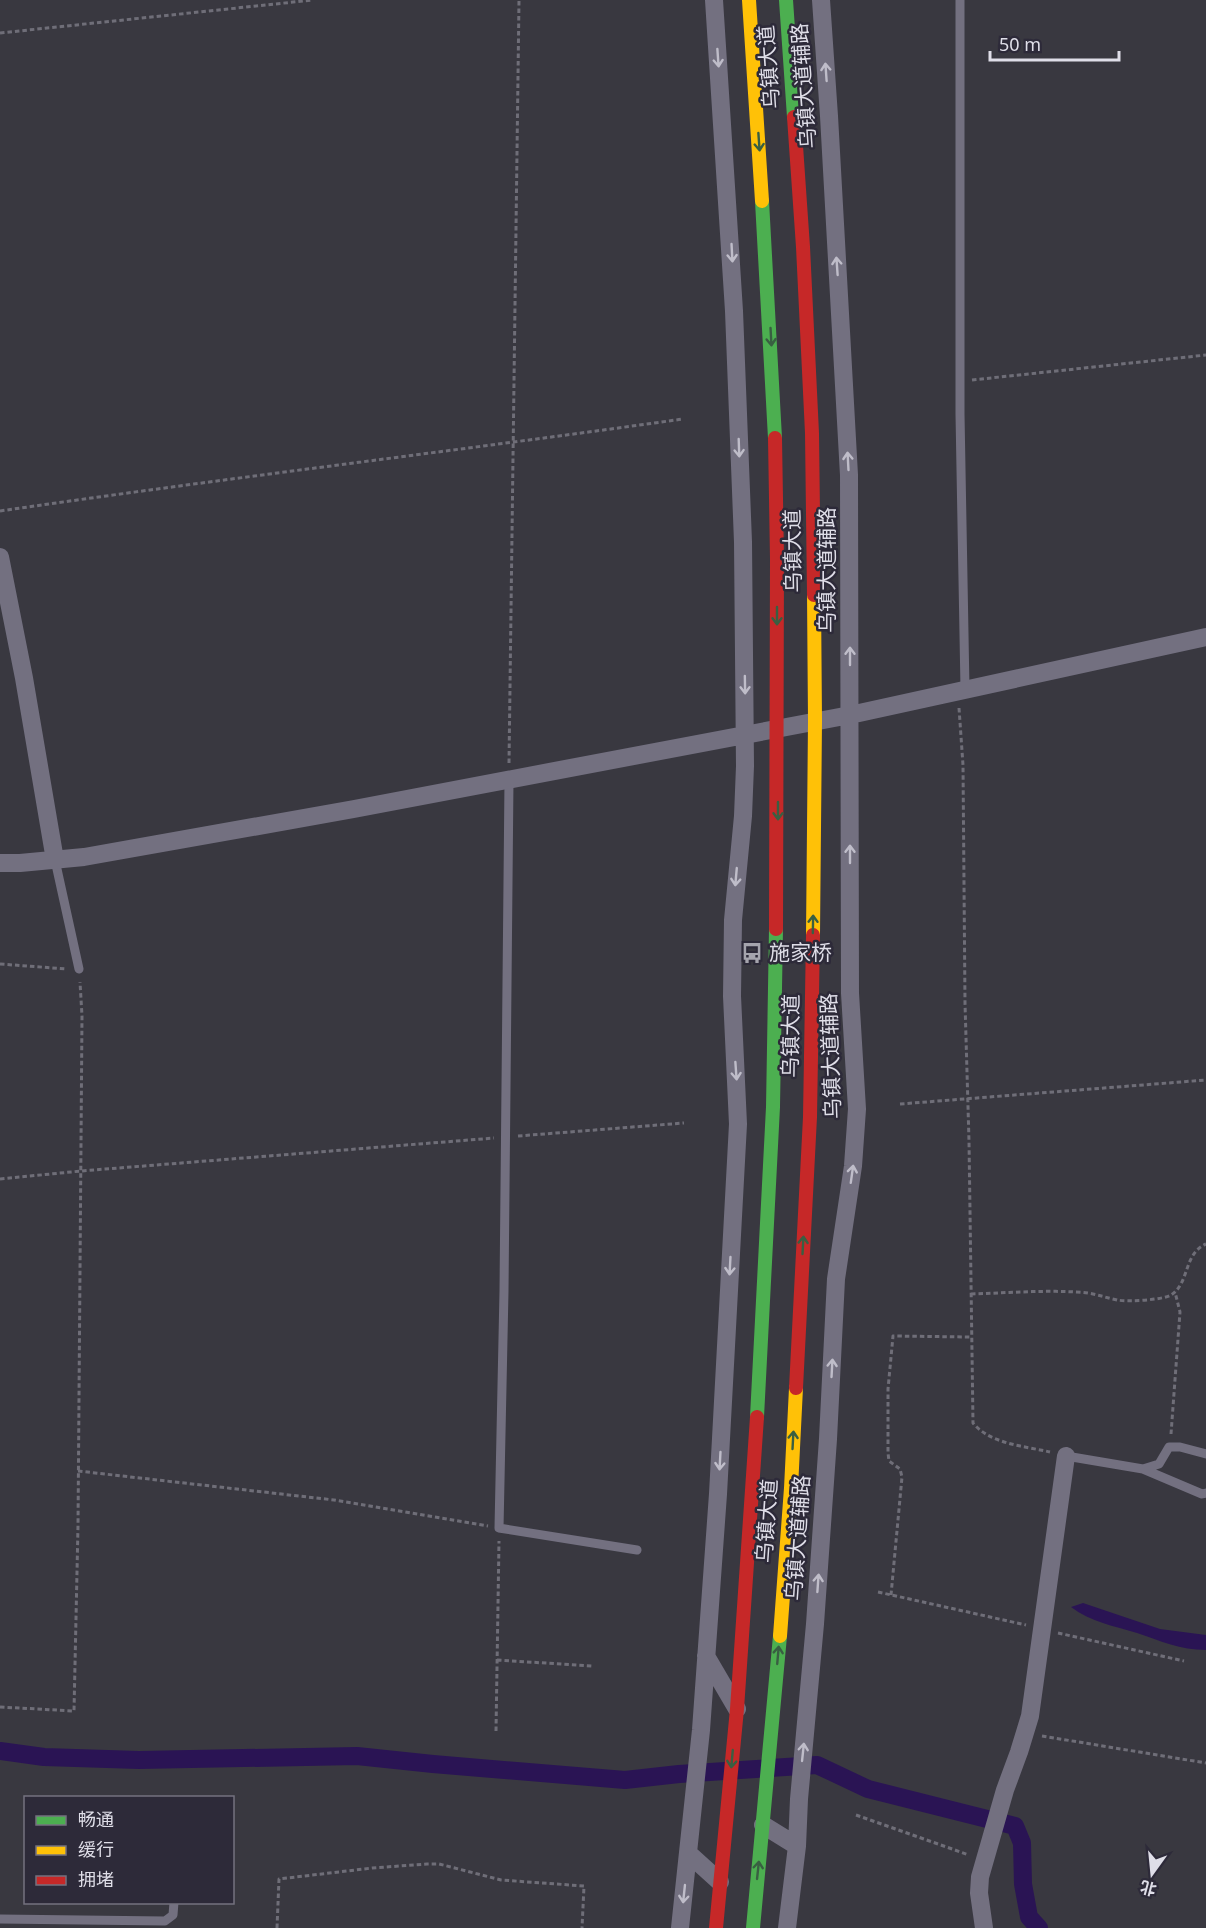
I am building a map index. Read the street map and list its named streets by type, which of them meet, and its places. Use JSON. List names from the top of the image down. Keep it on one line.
{"streets":{"main road":["乌镇大道"],"street":["乌镇大道辅路"]},"places":{"bus stop":["施家桥"]},"legend":["畅通","缓行","拥堵"],"scale_bar":"50 m","north":"bottom"}
